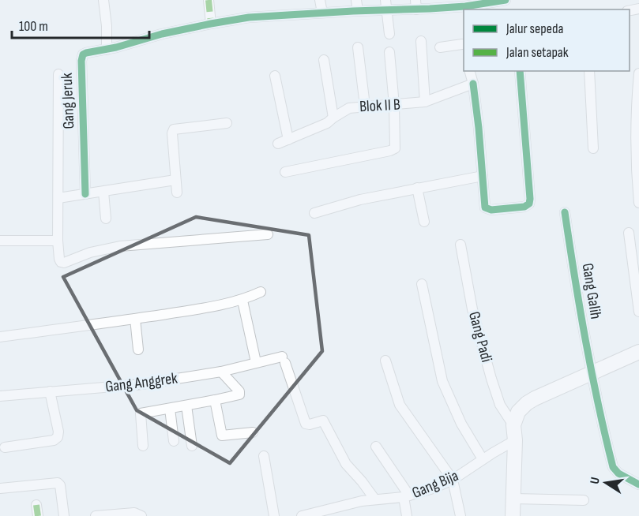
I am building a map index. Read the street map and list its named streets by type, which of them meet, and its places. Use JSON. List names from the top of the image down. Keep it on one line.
{"streets":{"street":["Gang Jeruk","Blok II B","Gang Galih","Gang Padi","Gang Anggrek","Gang Bija"]},"crossings":[["Gang Anggrek","Gang Bija"]],"legend":["Jalur sepeda","Jalan setapak"],"scale_bar":"100 m","north":"left"}
